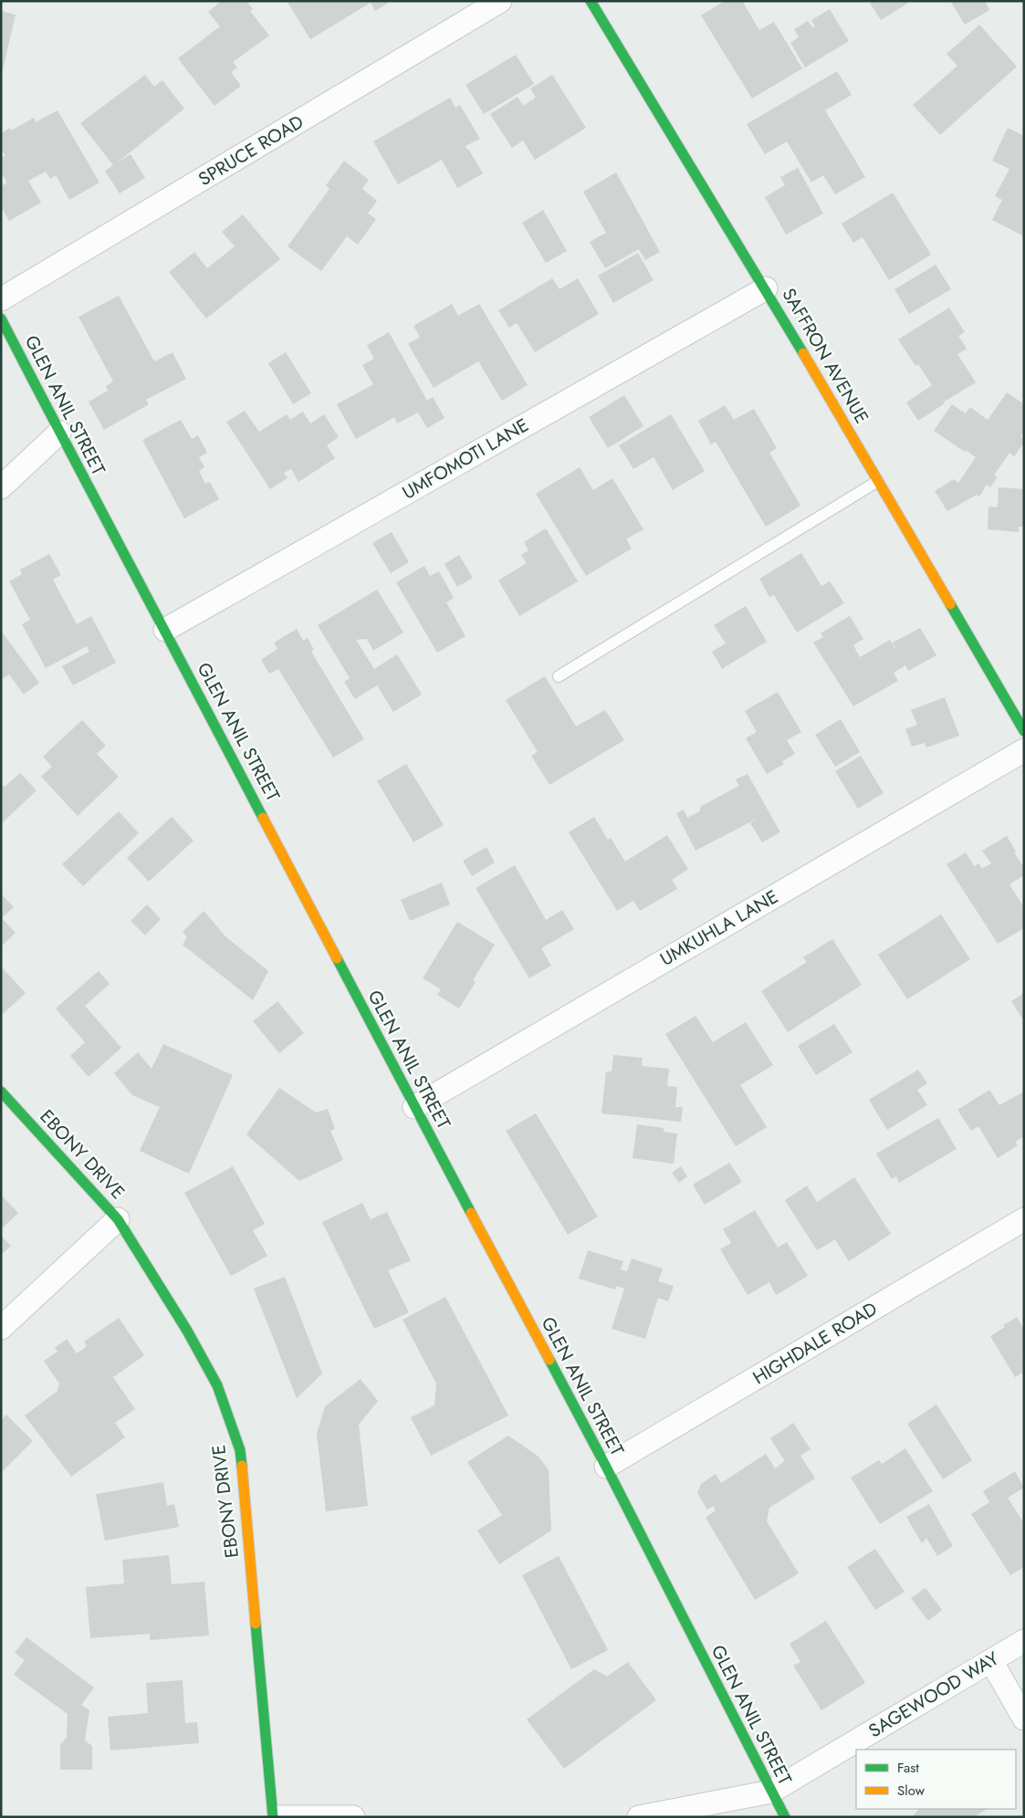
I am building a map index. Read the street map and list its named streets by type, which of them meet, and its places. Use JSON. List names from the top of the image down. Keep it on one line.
{"streets":{"street":["SPRUCE ROAD","SAFFRON AVENUE","GLEN ANIL STREET","UMFOMOTI LANE","UMKUHLA LANE","EBONY DRIVE","HIGHDALE ROAD","SAGEWOOD WAY"]},"crossings":[["SAFFRON AVENUE","UMFOMOTI LANE"],["GLEN ANIL STREET","UMFOMOTI LANE"],["GLEN ANIL STREET","UMKUHLA LANE"],["GLEN ANIL STREET","HIGHDALE ROAD"],["GLEN ANIL STREET","SAGEWOOD WAY"]],"legend":["Fast","Slow"]}
